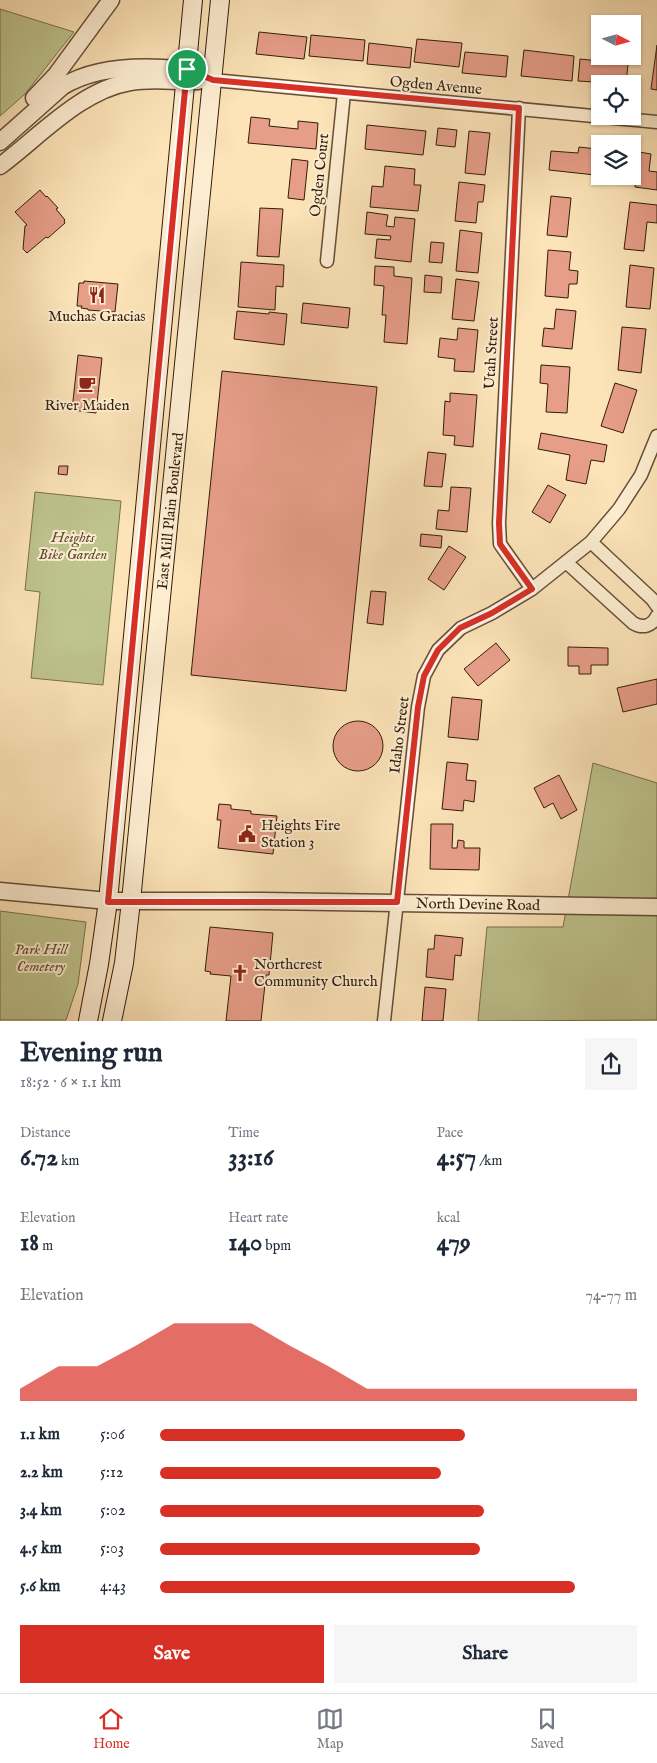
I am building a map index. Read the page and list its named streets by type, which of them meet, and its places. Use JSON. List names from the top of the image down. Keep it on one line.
{"streets":{"main road":["East Mill Plain Boulevard"],"street":["Ogden Avenue","Ogden Court","Utah Street","Idaho Street","North Devine Road"]},"crossings":[["Ogden Avenue","Ogden Court"],["Ogden Avenue","Utah Street"],["Ogden Avenue","East Mill Plain Boulevard"],["Utah Street","Idaho Street"],["East Mill Plain Boulevard","North Devine Road"],["Idaho Street","North Devine Road"]],"parks":["Heights Bike Garden","Park Hill Cemetery"],"places":{"restaurant":["Muchas Gracias"],"cafe":["River Maiden"],"public building":["Heights Fire Station 3"],"church":["Northcrest Community Church"]},"north":"right","page":{"heading":["Evening run","18:52 · 6 × 1.1 km"],"stats":[["Distance","6.72 km"],["Time","33:16"],["Pace","4:57 /km"],["Elevation","18 m"],["Heart rate","140 bpm"],["kcal","479"]],"chart":["Elevation","74–77 m"],"list":[{"name":"1.1 km","note":"5:06"},{"name":"2.2 km","note":"5:12"},{"name":"3.4 km","note":"5:02"},{"name":"4.5 km","note":"5:03"},{"name":"5.6 km","note":"4:43"}],"buttons":["Save","Share"],"tabs":["Home","Map","Saved"]}}
